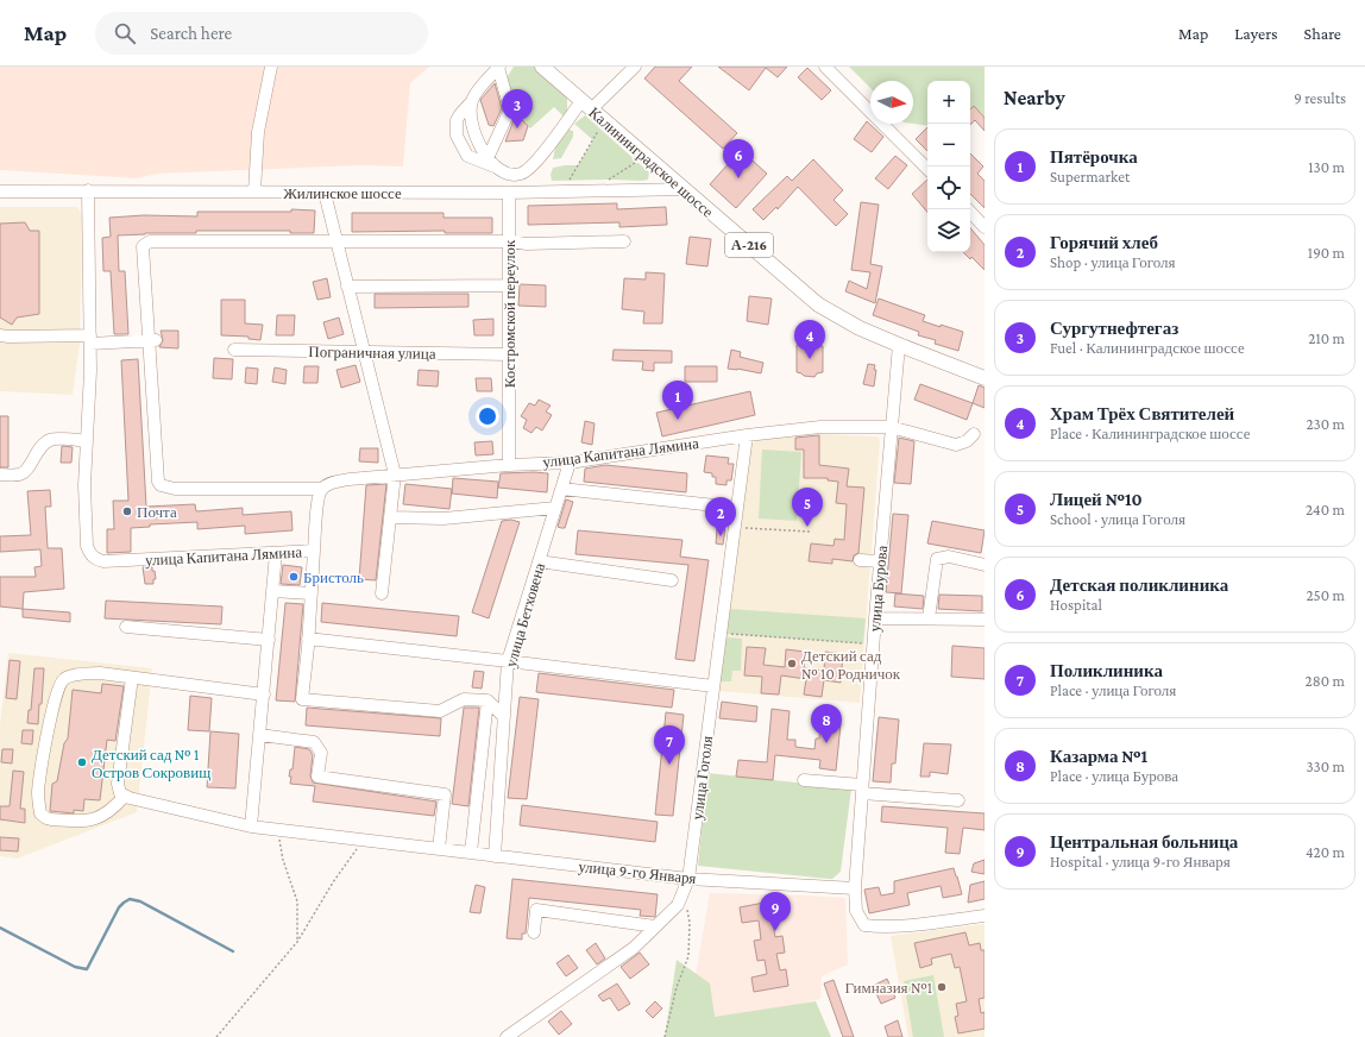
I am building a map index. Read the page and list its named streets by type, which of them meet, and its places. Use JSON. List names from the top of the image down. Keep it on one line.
{"streets":{"main road":["Калининградское шоссе","А-216"],"street":["Жилинское шоссе","Костромской переулок","Пограничная улица","улица Капитана Лямина","улица Бурова","улица Бетховена","улица Гоголя","улица 9-го Января"]},"crossings":[["Калининградское шоссе","Жилинское шоссе"],["Калининградское шоссе","улица Бурова"],["Жилинское шоссе","Костромской переулок"],["Жилинское шоссе","улица Капитана Лямина"],["Костромской переулок","Пограничная улица"],["Костромской переулок","улица Капитана Лямина"],["улица Капитана Лямина","улица Бурова"],["улица Капитана Лямина","улица Бетховена"],["улица Капитана Лямина","улица Гоголя"],["улица Бурова","улица 9-го Января"],["улица Бетховена","улица 9-го Января"],["улица Гоголя","улица 9-го Января"]],"places":["Почта","Бристоль","Детский сад № 10 Родничок","Детский сад № 1 Остров Сокровищ","Гимназия №1"],"north":"right","page":{"header":"Map","search":"Search here","nav":["Map","Layers","Share"],"heading":["Nearby","9 results"],"map_buttons":["+","−"],"pins":["3","6","4","1","5","2","8","7","9"],"list":[{"mark":"1","name":"Пятёрочка","note":"Supermarket","value":"130 m"},{"mark":"2","name":"Горячий хлеб","note":"Shop · улица Гоголя","value":"190 m"},{"mark":"3","name":"Сургутнефтегаз","note":"Fuel · Калининградское шоссе","value":"210 m"},{"mark":"4","name":"Храм Трёх Святителей","note":"Place · Калининградское шоссе","value":"230 m"},{"mark":"5","name":"Лицей №10","note":"School · улица Гоголя","value":"240 m"},{"mark":"6","name":"Детская поликлиника","note":"Hospital","value":"250 m"},{"mark":"7","name":"Поликлиника","note":"Place · улица Гоголя","value":"280 m"},{"mark":"8","name":"Казарма №1","note":"Place · улица Бурова","value":"330 m"},{"mark":"9","name":"Центральная больница","note":"Hospital · улица 9-го Января","value":"420 m"}]}}
